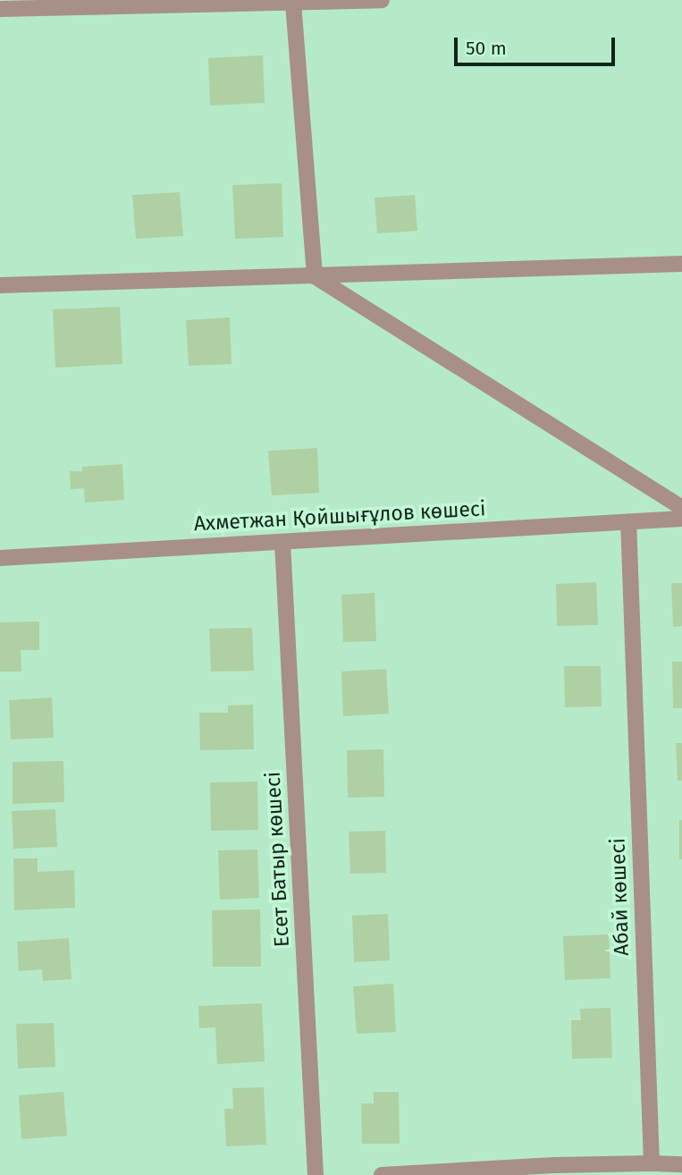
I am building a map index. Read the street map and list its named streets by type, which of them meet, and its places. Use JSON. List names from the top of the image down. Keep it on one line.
{"streets":{"street":["Ахметжан Қойшығұлов көшесі","Есет Батыр көшесі","Абай көшесі"]},"crossings":[["Ахметжан Қойшығұлов көшесі","Есет Батыр көшесі"],["Ахметжан Қойшығұлов көшесі","Абай көшесі"]],"scale_bar":"50 m"}
